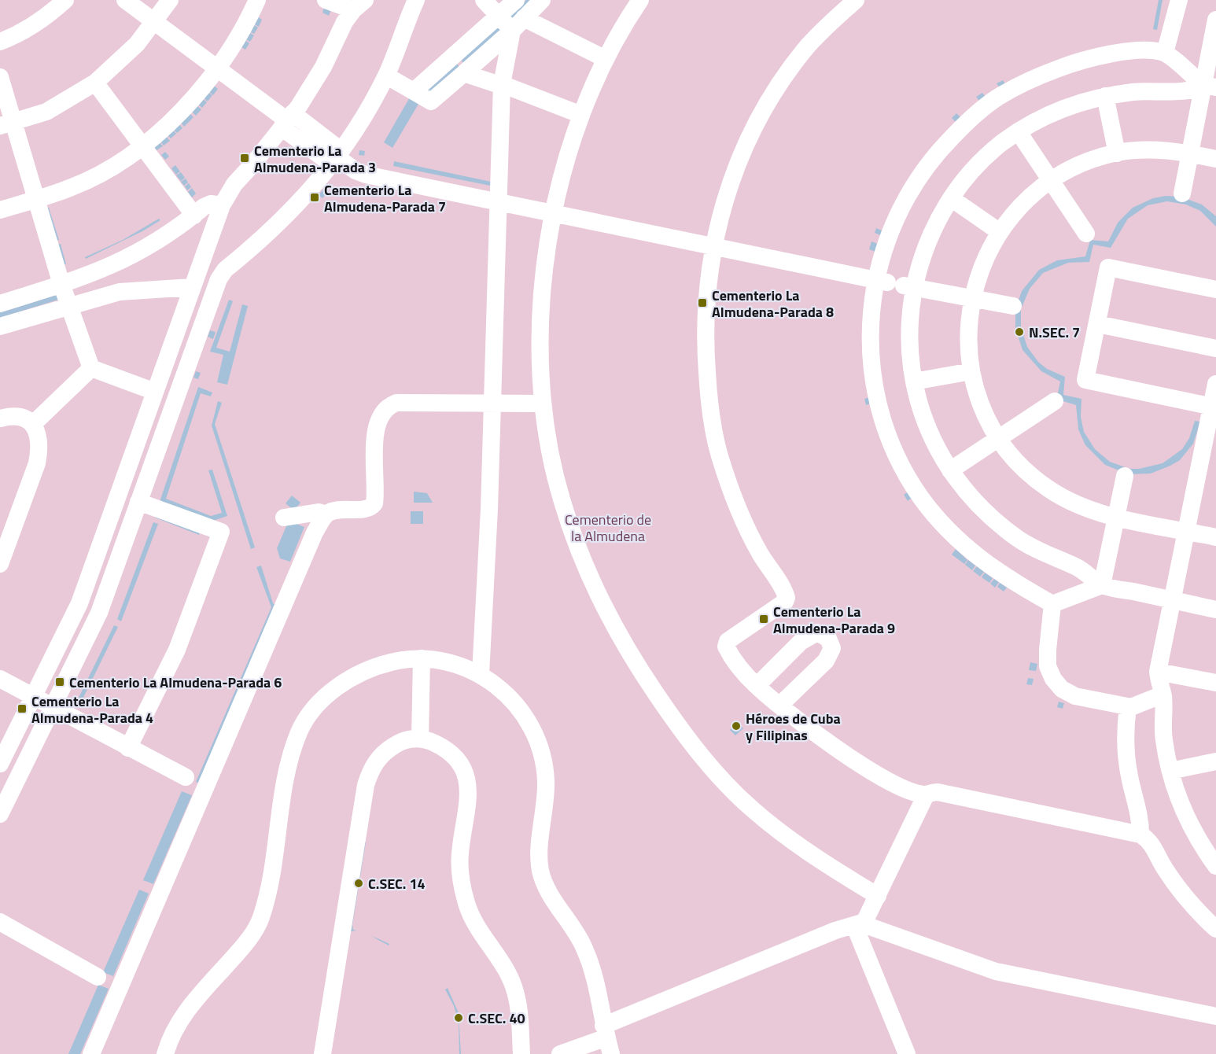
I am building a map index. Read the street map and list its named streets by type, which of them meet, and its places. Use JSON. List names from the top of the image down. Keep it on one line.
{"parks":["Cementerio de la Almudena"],"places":{"transit":["Cementerio La Almudena-Parada 3","Cementerio La Almudena-Parada 7","Cementerio La Almudena-Parada 8","Cementerio La Almudena-Parada 9","Cementerio La Almudena-Parada 6","Cementerio La Almudena-Parada 4"],"other":["N.SEC. 7","Héroes de Cuba y Filipinas","C.SEC. 14","C.SEC. 40"]}}
